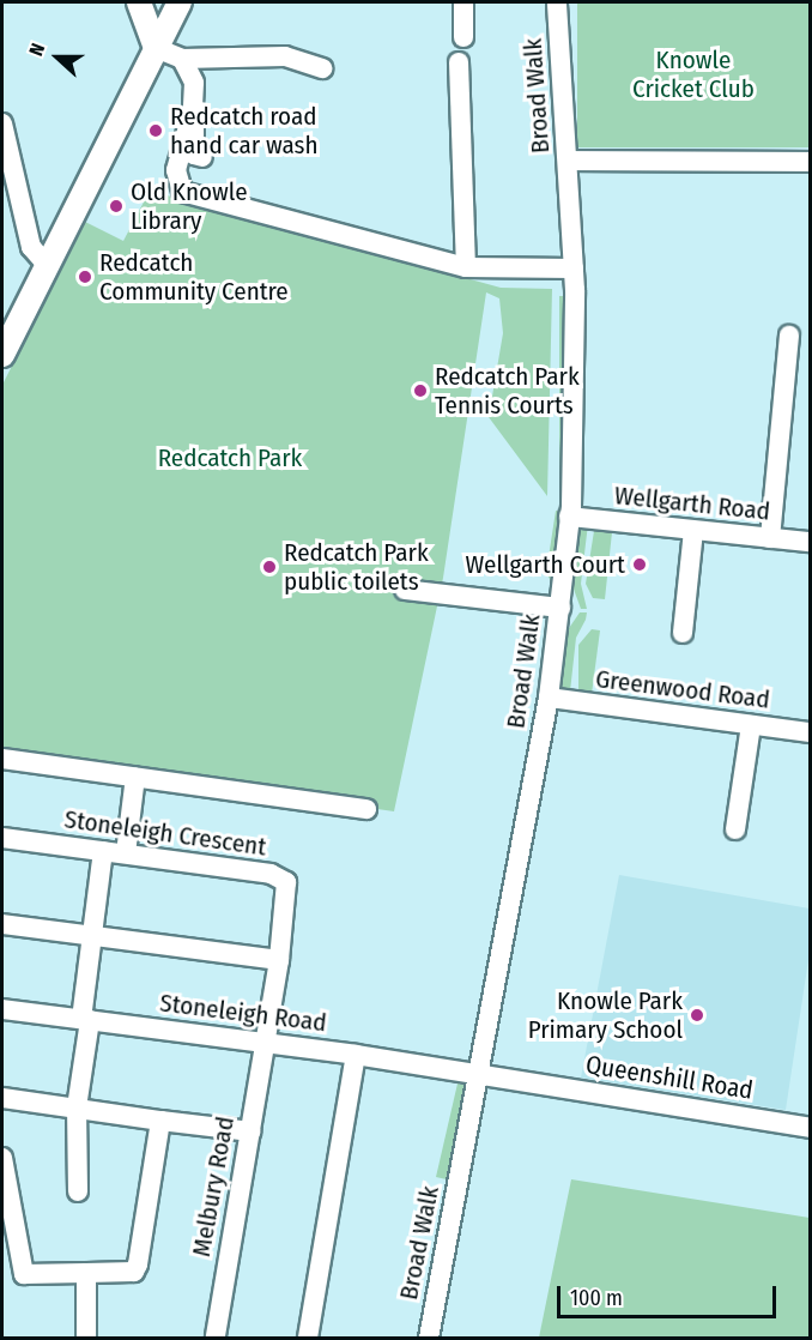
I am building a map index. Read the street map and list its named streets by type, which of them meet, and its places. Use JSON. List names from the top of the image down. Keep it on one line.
{"streets":{"street":["Broad Walk","Wellgarth Road","Greenwood Road","Stoneleigh Crescent","Stoneleigh Road","Queenshill Road","Melbury Road"]},"crossings":[["Broad Walk","Wellgarth Road"],["Broad Walk","Greenwood Road"],["Broad Walk","Stoneleigh Road"],["Broad Walk","Queenshill Road"],["Stoneleigh Crescent","Stoneleigh Road"],["Stoneleigh Crescent","Melbury Road"],["Stoneleigh Road","Queenshill Road"],["Stoneleigh Road","Melbury Road"]],"parks":["Knowle Cricket Club","Redcatch Park"],"places":["Redcatch road hand car wash","Old Knowle Library","Redcatch Community Centre","Redcatch Park Tennis Courts","Wellgarth Court","Redcatch Park public toilets","Knowle Park Primary School"],"scale_bar":"100 m","north":"left"}
